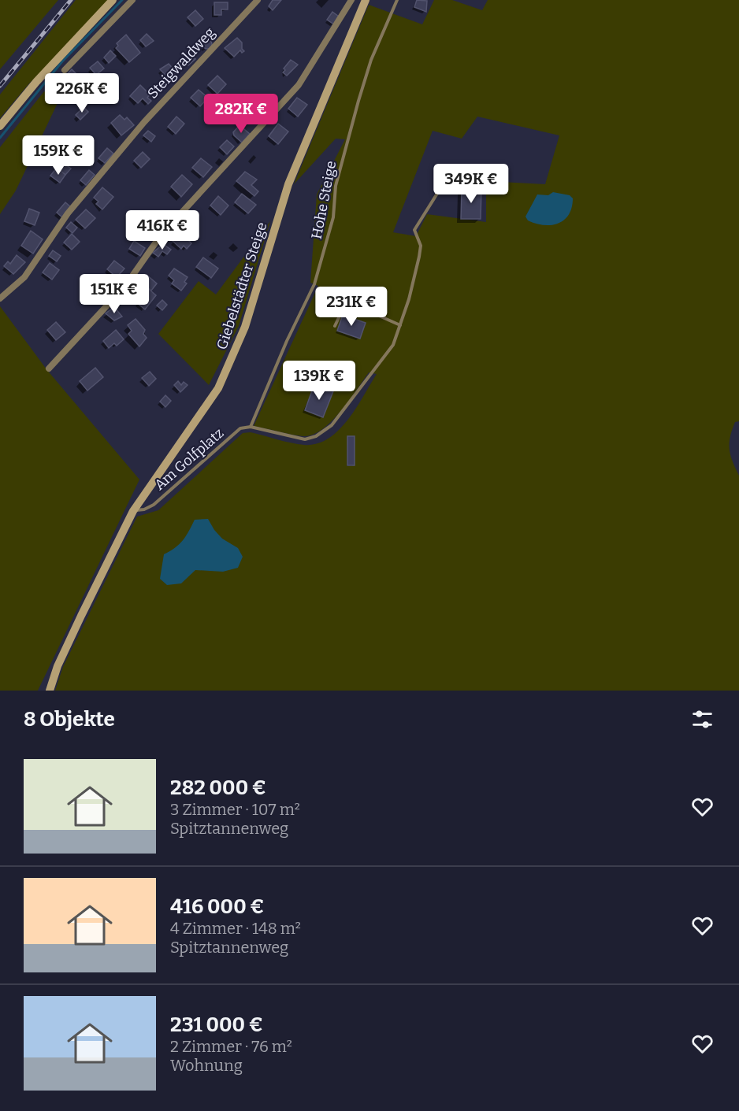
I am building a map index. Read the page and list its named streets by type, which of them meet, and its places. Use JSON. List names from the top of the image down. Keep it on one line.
{"streets":{"main road":["Giebelstädter Steige"],"street":["Steigwaldweg"],"lane":["Hohe Steige","Am Golfplatz"]},"crossings":[["Hohe Steige","Am Golfplatz"],["Giebelstädter Steige","Am Golfplatz"]],"page":{"price":["226K €","282K €","159K €","349K €","416K €","151K €","231K €","139K €"],"heading":"8 Objekte","list":[{"name":"282 000 €","note":"3 Zimmer · 107 m² · Spitztannenweg"},{"name":"416 000 €","note":"4 Zimmer · 148 m² · Spitztannenweg"},{"name":"231 000 €","note":"2 Zimmer · 76 m² · Wohnung"}]}}
